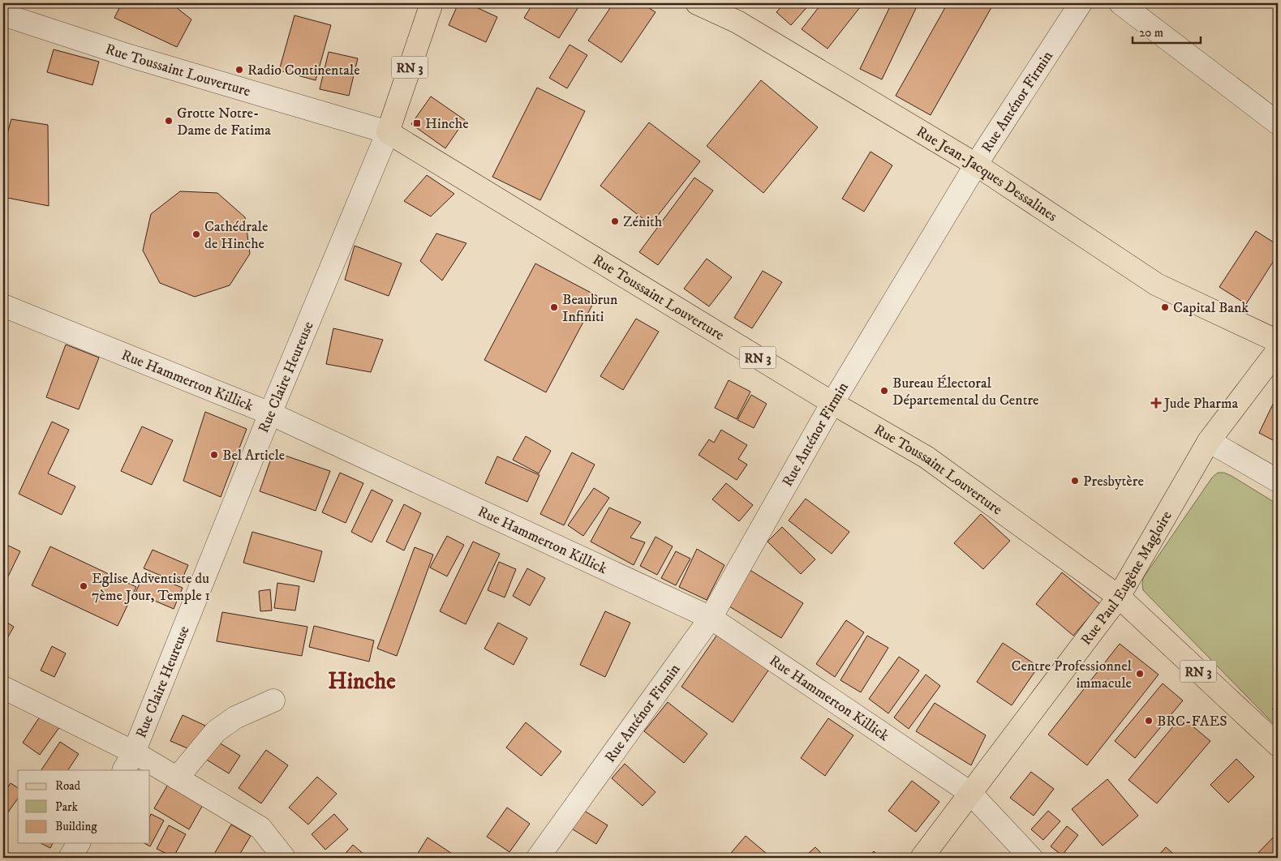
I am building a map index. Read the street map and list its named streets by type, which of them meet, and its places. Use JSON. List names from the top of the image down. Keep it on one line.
{"streets":{"main road":["RN 3","Rue Toussaint Louverture","Rue Jean-Jacques Dessalines","Rue Claire Heureuse","Rue Paul Eugène Magloire"],"street":["Rue Anténor Firmin","Rue Hammerton Killick"]},"crossings":[["Rue Toussaint Louverture","Rue Anténor Firmin"],["Rue Toussaint Louverture","Rue Claire Heureuse"],["Rue Toussaint Louverture","Rue Paul Eugène Magloire"],["Rue Anténor Firmin","Rue Jean-Jacques Dessalines"],["Rue Anténor Firmin","Rue Hammerton Killick"],["Rue Claire Heureuse","Rue Hammerton Killick"],["Rue Hammerton Killick","Rue Paul Eugène Magloire"]],"districts":["Hinche"],"places":{"other":["Radio Continentale","Grotte Notre- Dame de Fatima","Zénith","Cathédrale de Hinche","Beaubrun Infiniti","Capital Bank","Bureau Électoral Départemental du Centre","Bel Article","Presbytère","Eglise Adventiste du 7ème Jour, Temple 1","Centre Professionnel immacule","BRC-FAES"],"transit":["Hinche"],"health":["Jude Pharma"]},"legend":["Road","Park","Building"],"scale_bar":"20 m"}
